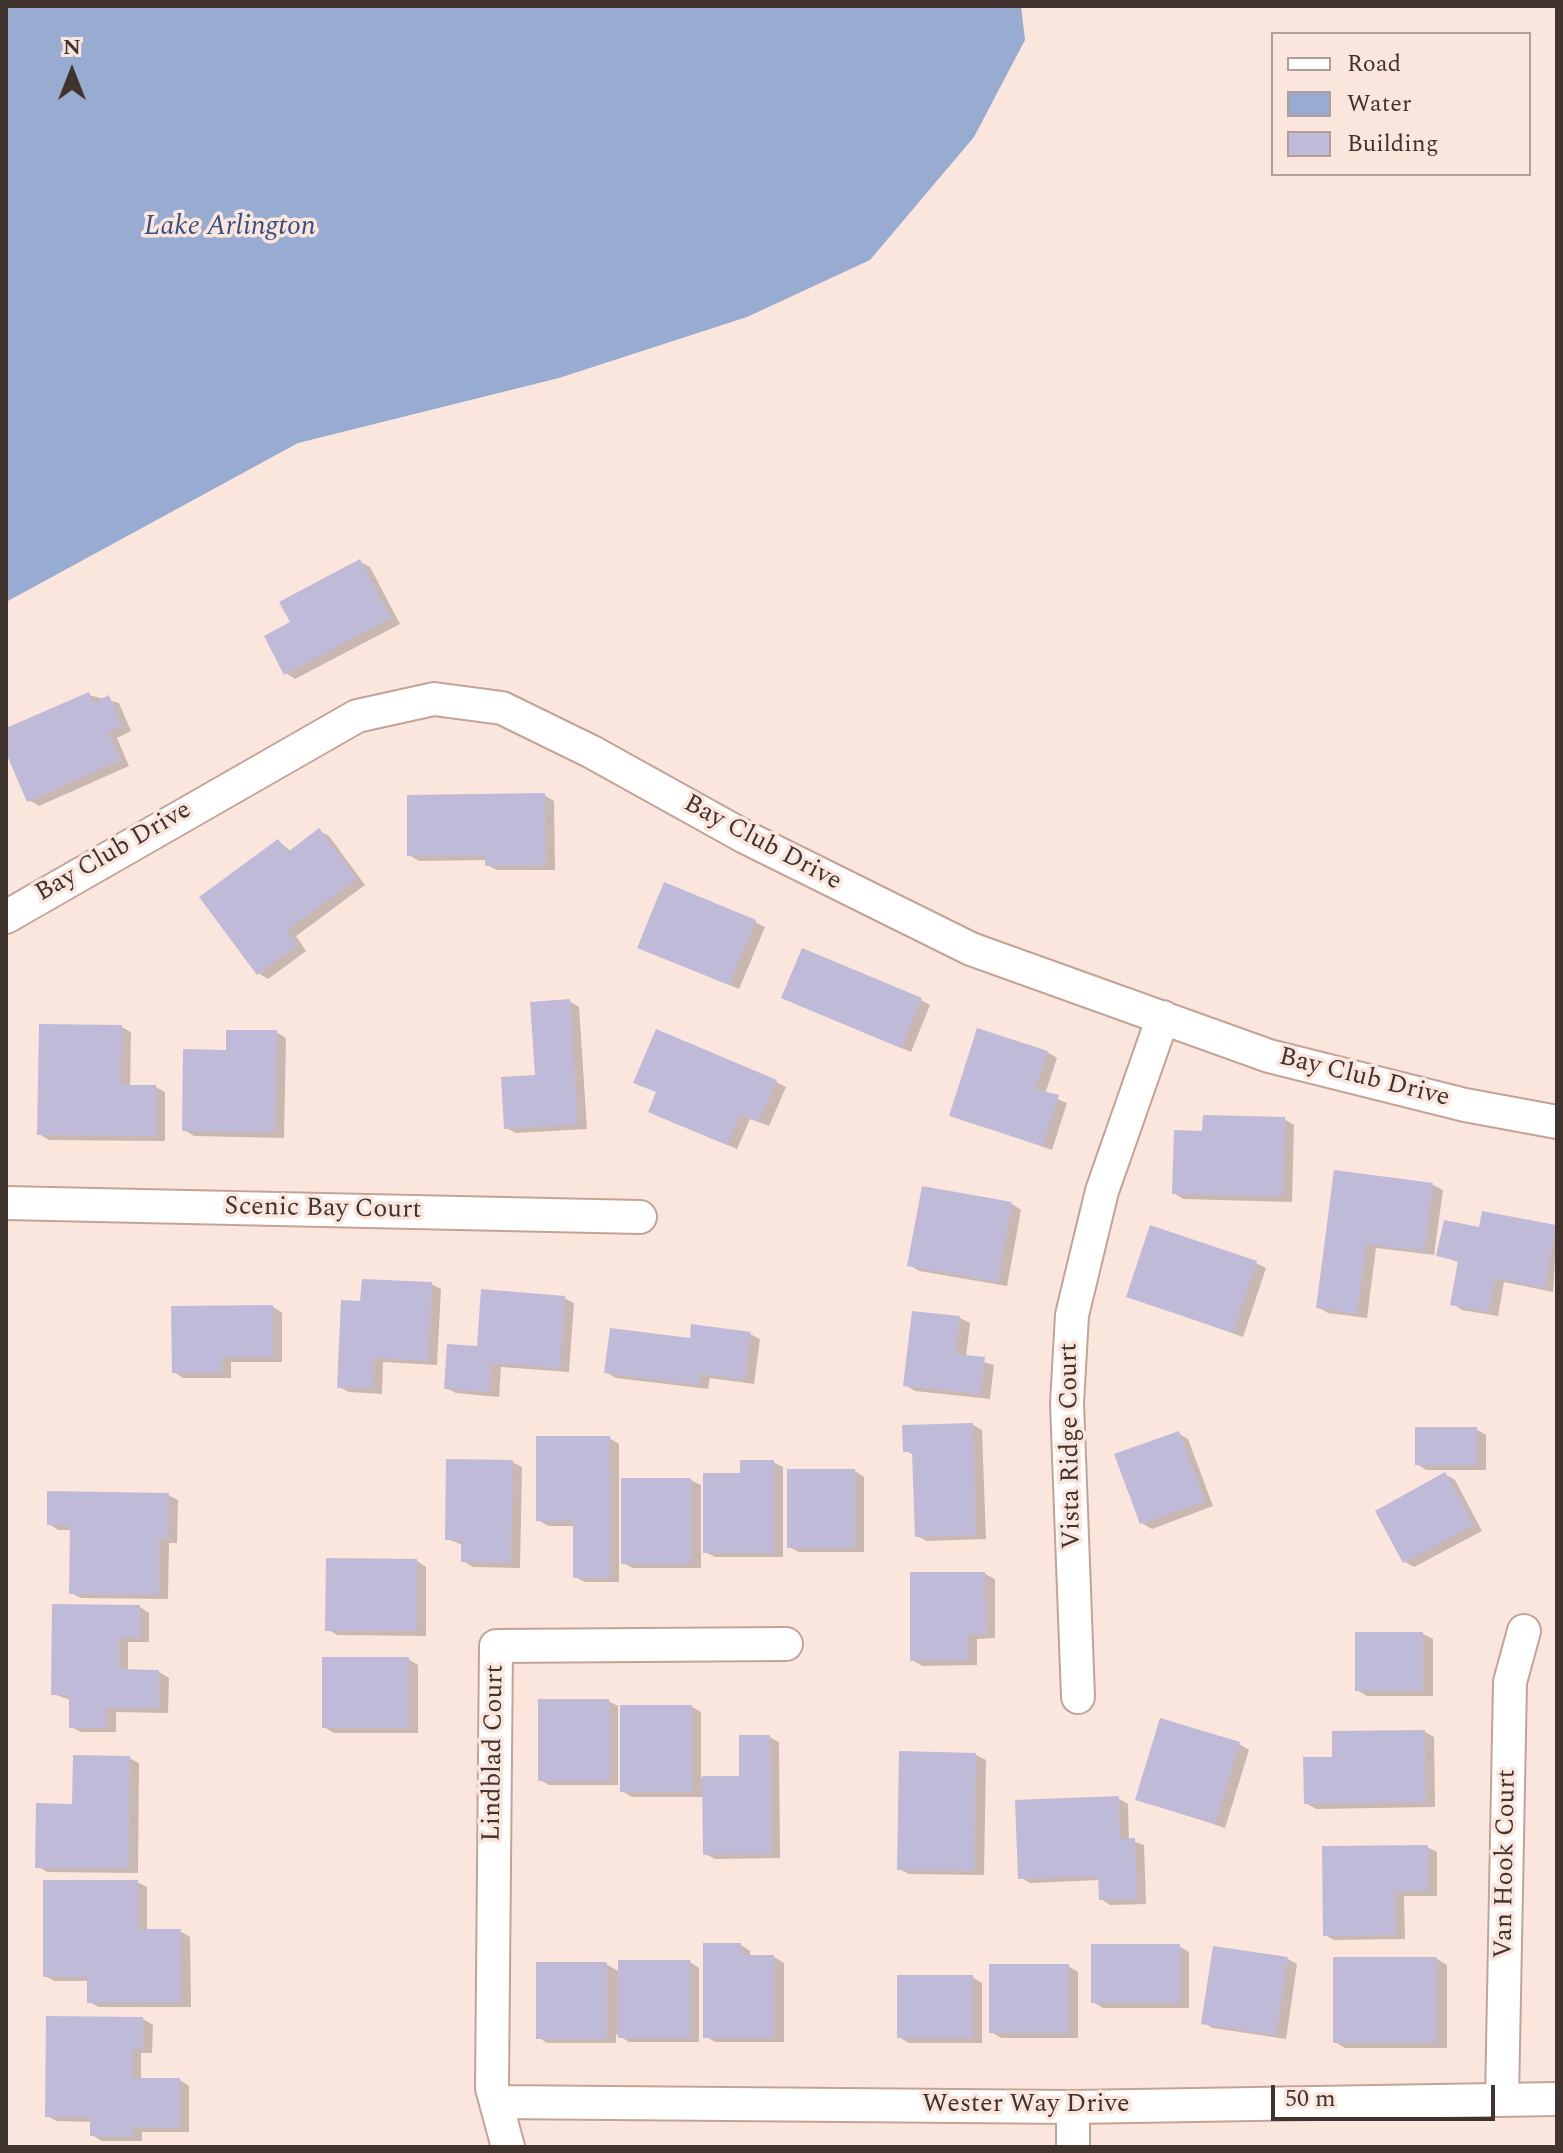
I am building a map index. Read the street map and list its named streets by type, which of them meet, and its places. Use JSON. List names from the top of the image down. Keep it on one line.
{"streets":{"street":["Bay Club Drive","Scenic Bay Court","Vista Ridge Court","Lindblad Court","Van Hook Court","Wester Way Drive"]},"crossings":[["Bay Club Drive","Vista Ridge Court"],["Lindblad Court","Wester Way Drive"],["Van Hook Court","Wester Way Drive"]],"water":["Lake Arlington"],"legend":["Road","Water","Building"],"scale_bar":"50 m","north":"top"}
